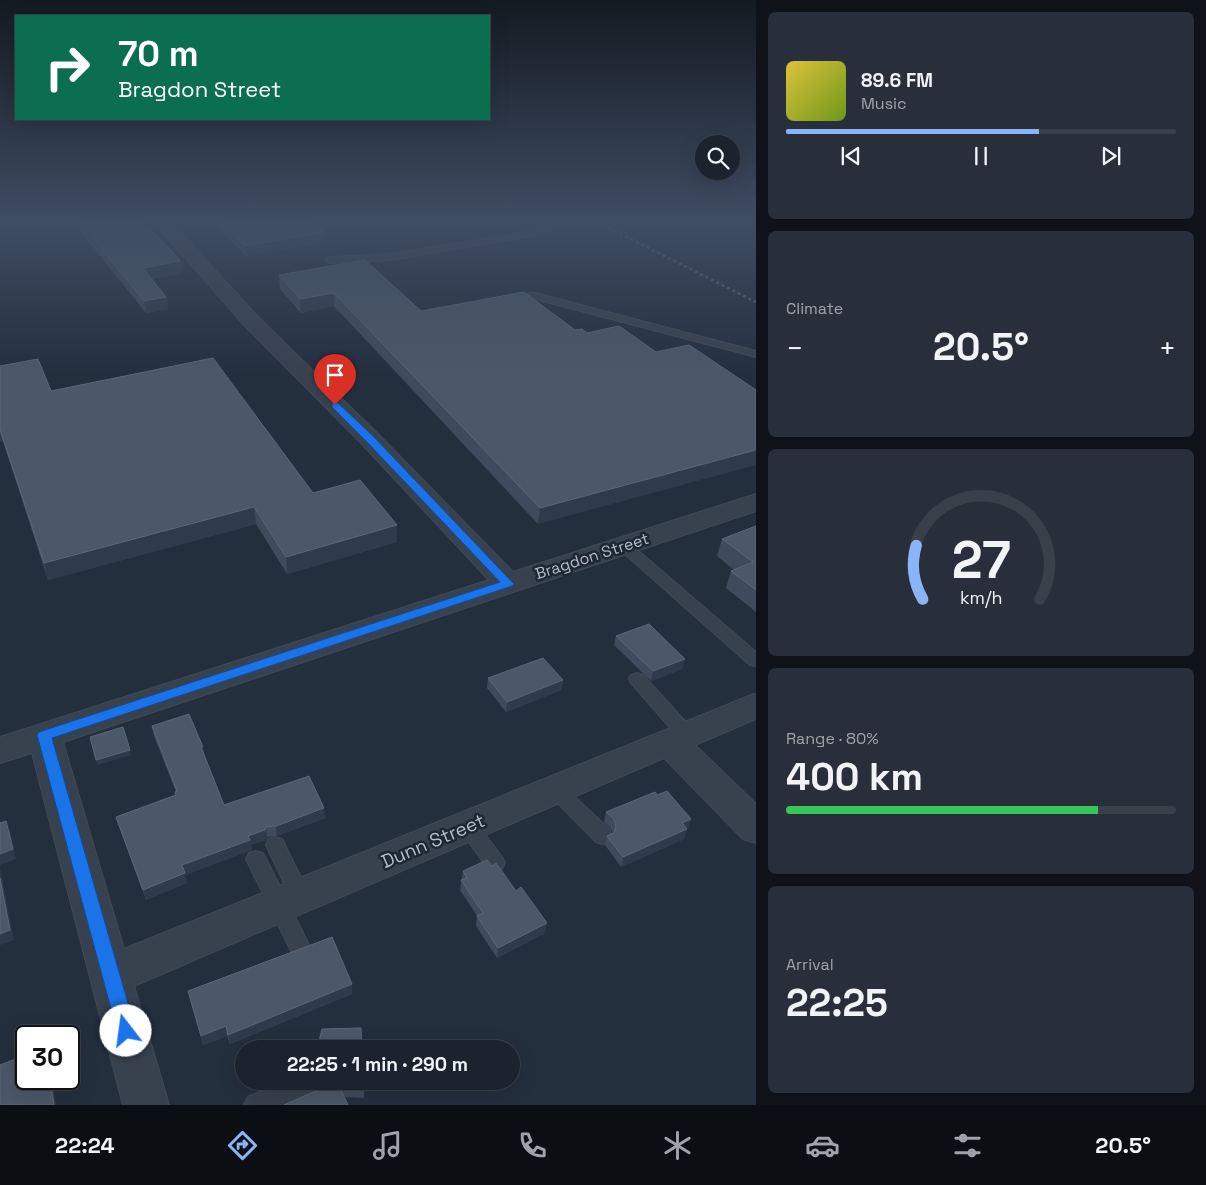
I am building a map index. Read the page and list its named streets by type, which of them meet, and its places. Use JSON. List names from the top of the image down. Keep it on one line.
{"streets":{"street":["Bragdon Street","Dunn Street"]},"page":{"turn":["70 m","Bragdon Street"],"song":["89.6 FM","Music"],"tile":["Climate",["Range · 80%","400 km"],["Arrival","22:25"]],"heat":["−","20.5°","+"],"limit":"30","trip":"22:25 · 1 min · 290 m","tabs":["22:24","20.5°"],"gauge":["27","km/h"]}}
